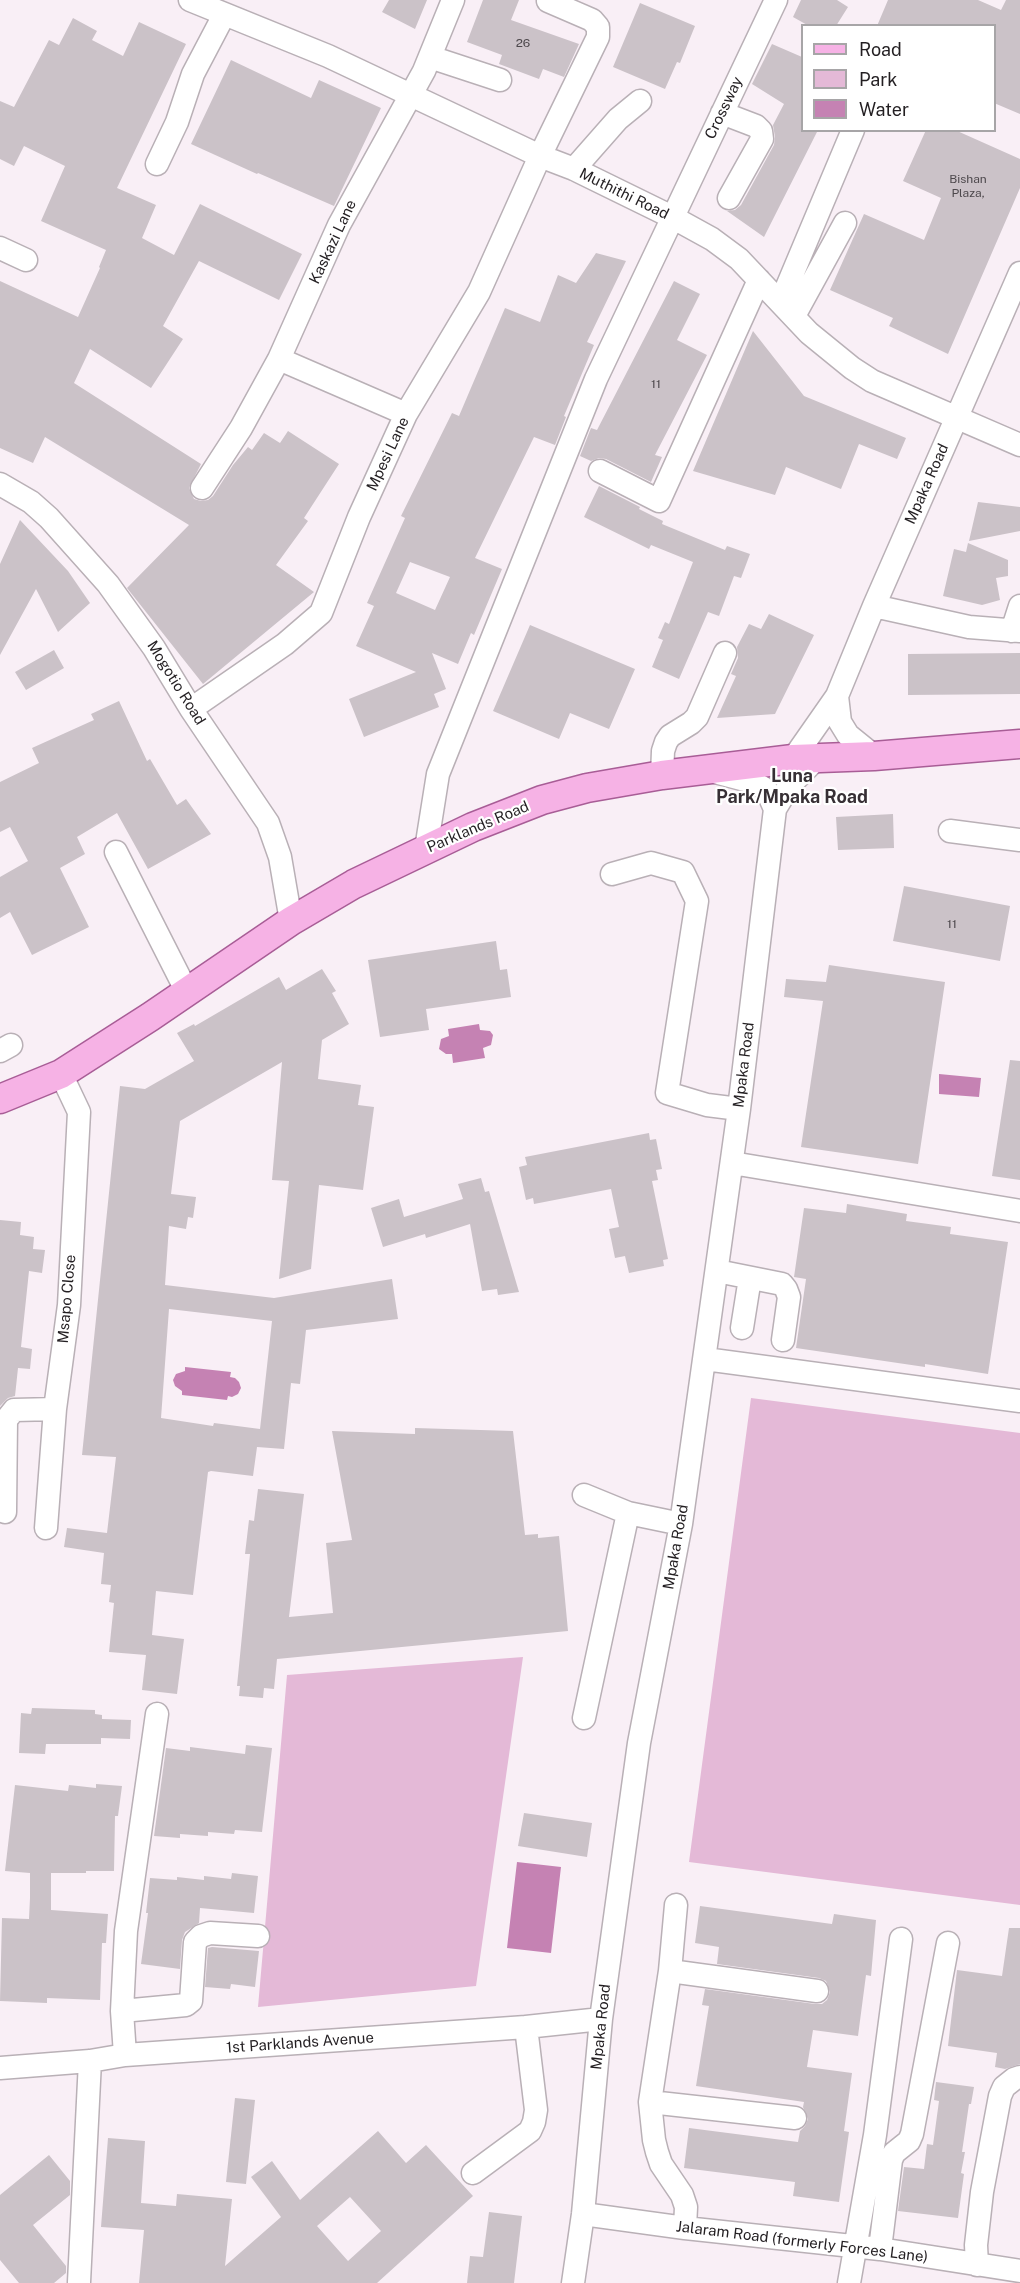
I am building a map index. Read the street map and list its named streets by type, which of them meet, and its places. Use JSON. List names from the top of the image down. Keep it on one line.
{"streets":{"main road":["Parklands Road"],"street":["Crossway","Muthithi Road","Kaskazi Lane","Mpesi Lane","Mpaka Road","Mogotio Road","Msapo Close","1st Parklands Avenue","Jalaram Road (formerly Forces Lane)"]},"crossings":[["Crossway","Muthithi Road"],["Crossway","Parklands Road"],["Muthithi Road","Kaskazi Lane"],["Muthithi Road","Mpesi Lane"],["Muthithi Road","Mpaka Road"],["Mpesi Lane","Mogotio Road"],["Mpaka Road","Parklands Road"],["Mpaka Road","1st Parklands Avenue"],["Mpaka Road","Jalaram Road (formerly Forces Lane)"],["Mogotio Road","Parklands Road"],["Parklands Road","Msapo Close"]],"districts":["Luna Park/Mpaka Road"],"house_numbers":["26","Bishan Plaza,","11","11"],"legend":["Road","Park","Water"]}
